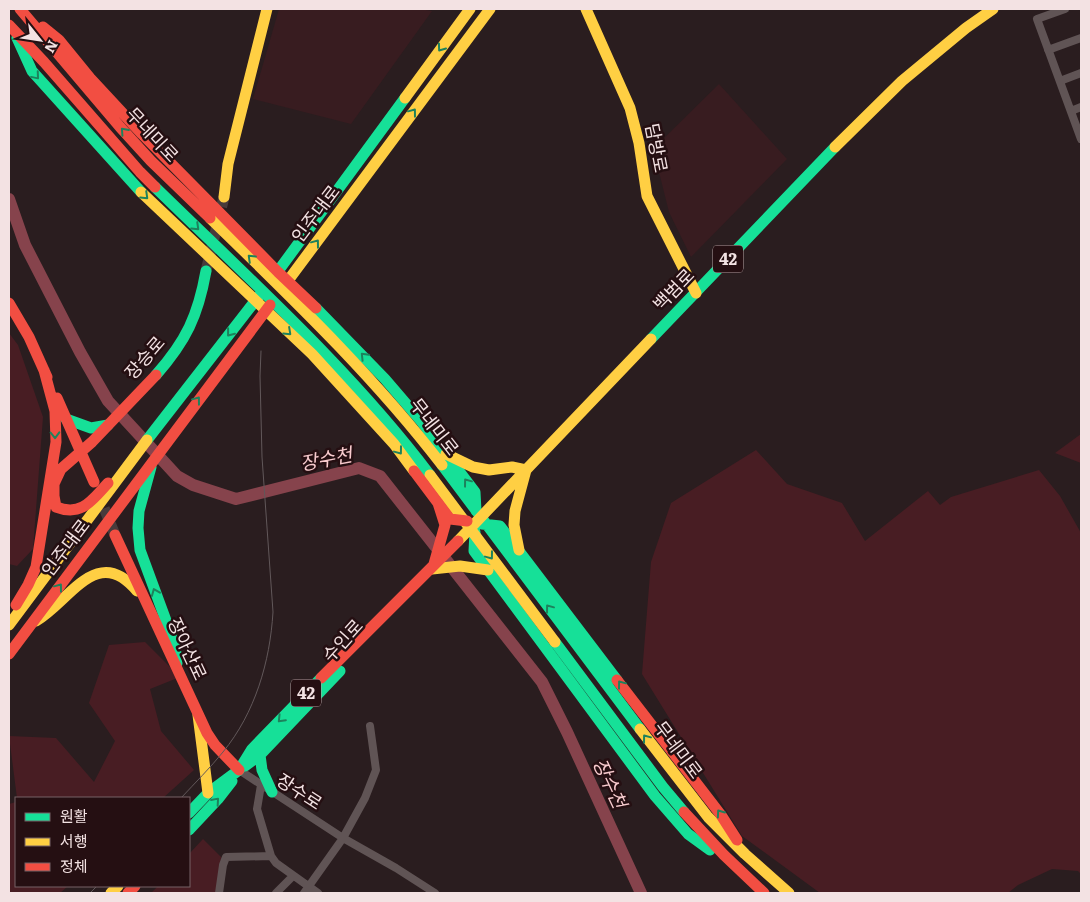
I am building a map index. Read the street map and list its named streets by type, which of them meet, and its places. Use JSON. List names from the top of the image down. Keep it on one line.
{"streets":{"main road":["무네미로","담방로","인주대로","42","백범로","장승로","수인로","장아산로"],"street":["장수로"]},"crossings":[["담방로","백범로"],["인주대로","장승로"],["백범로","수인로"],["수인로","장아산로"],["수인로","장수로"],["장아산로","장수로"]],"water":["장수천"],"legend":["원활","서행","정체"],"north":"bottom right"}
